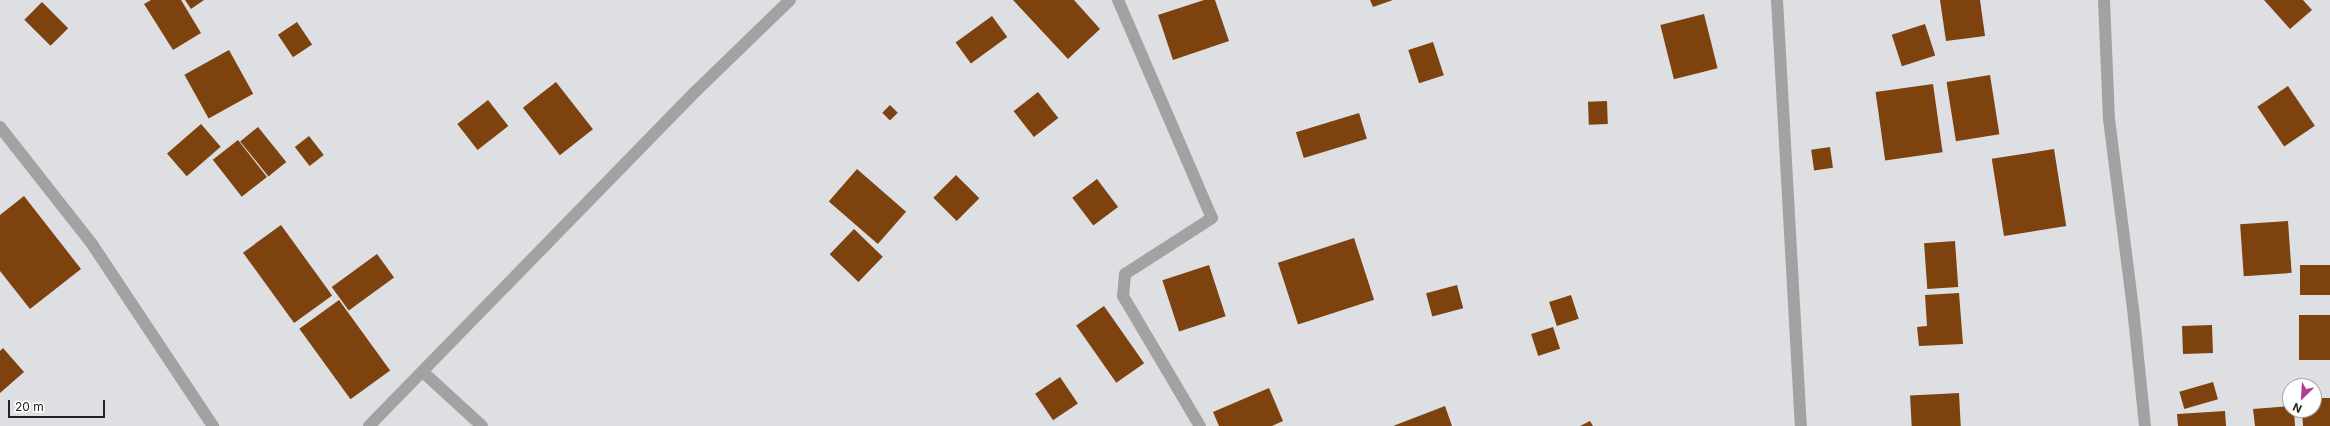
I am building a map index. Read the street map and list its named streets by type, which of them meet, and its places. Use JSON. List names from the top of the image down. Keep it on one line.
{"scale_bar":"20 m","north":"bottom left"}
